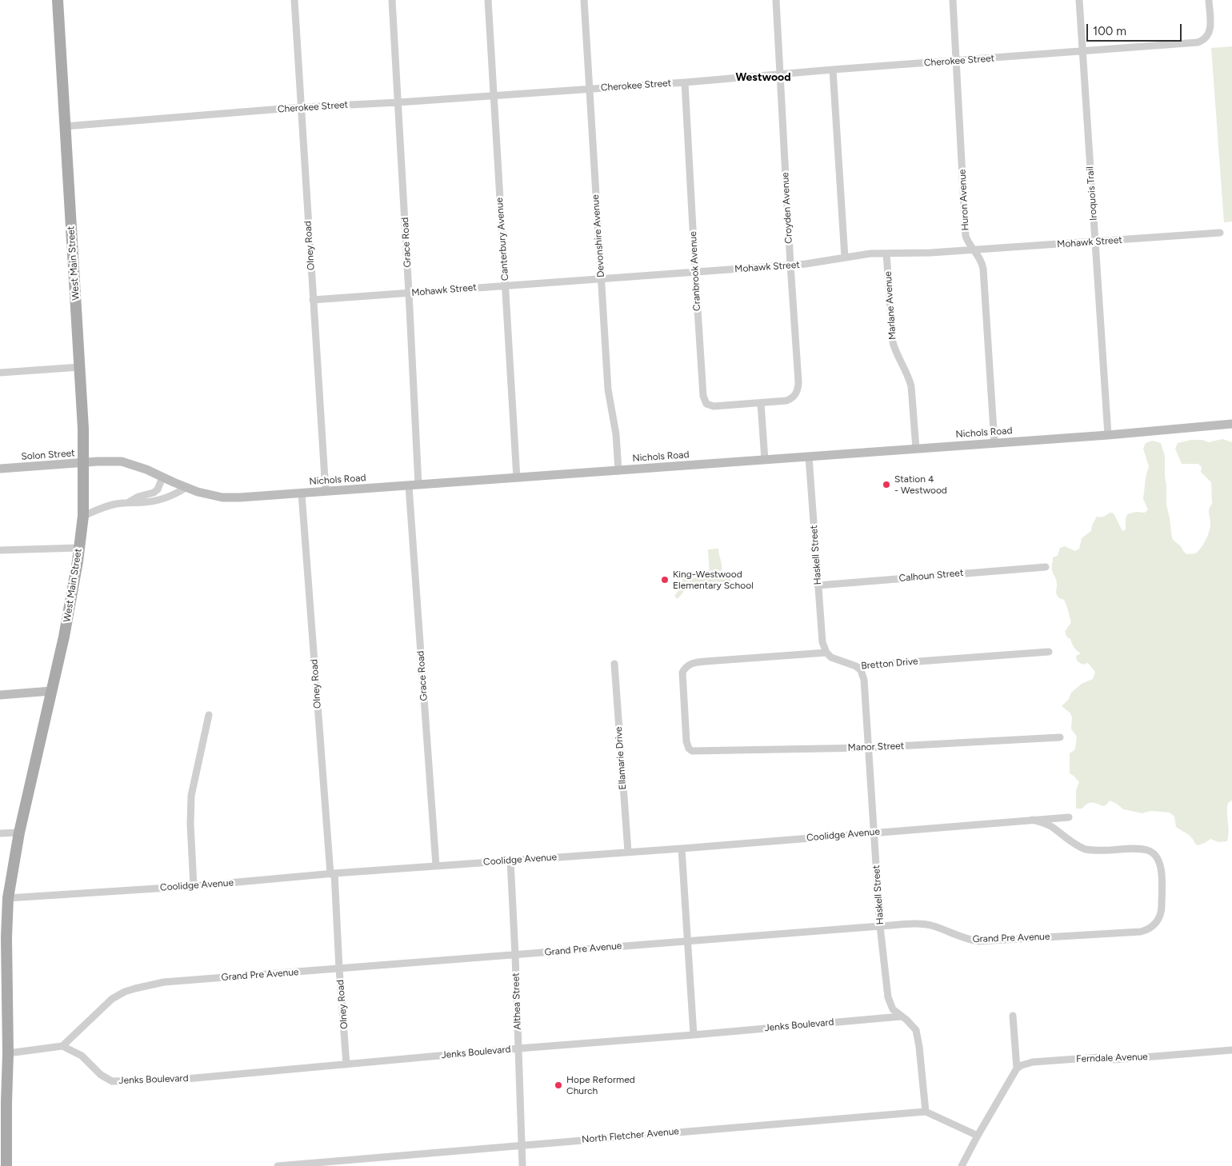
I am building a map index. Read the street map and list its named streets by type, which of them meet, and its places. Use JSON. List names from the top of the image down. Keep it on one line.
{"streets":{"main road":["West Main Street"],"street":["Cherokee Street","Iroquois Trail","Huron Avenue","Croyden Avenue","Devonshire Avenue","Canterbury Avenue","Grace Road","Mohawk Street","Olney Road","Cranbrook Avenue","Marlane Avenue","Nichols Road","Solon Street","Haskell Street","Calhoun Street","Bretton Drive","Manor Street","Ellamarie Drive","Coolidge Avenue","Grand Pre Avenue","Althea Street","Jenks Boulevard","Ferndale Avenue","North Fletcher Avenue"]},"crossings":[["Cherokee Street","Iroquois Trail"],["Cherokee Street","Huron Avenue"],["Cherokee Street","Croyden Avenue"],["Cherokee Street","Devonshire Avenue"],["Cherokee Street","Canterbury Avenue"],["Cherokee Street","Grace Road"],["Cherokee Street","Olney Road"],["Cherokee Street","West Main Street"],["Cherokee Street","Cranbrook Avenue"],["Iroquois Trail","Mohawk Street"],["Iroquois Trail","Nichols Road"],["Huron Avenue","Mohawk Street"],["Huron Avenue","Nichols Road"],["Croyden Avenue","Mohawk Street"],["Croyden Avenue","Cranbrook Avenue"],["Devonshire Avenue","Mohawk Street"],["Devonshire Avenue","Nichols Road"],["Canterbury Avenue","Mohawk Street"],["Canterbury Avenue","Nichols Road"],["Grace Road","Mohawk Street"],["Grace Road","Nichols Road"],["Grace Road","Coolidge Avenue"],["Mohawk Street","Olney Road"],["Mohawk Street","Cranbrook Avenue"],["Mohawk Street","Marlane Avenue"],["Olney Road","Nichols Road"],["Olney Road","Coolidge Avenue"],["Olney Road","Grand Pre Avenue"],["Olney Road","Jenks Boulevard"],["West Main Street","Solon Street"],["West Main Street","Coolidge Avenue"],["Marlane Avenue","Nichols Road"],["Nichols Road","Solon Street"],["Nichols Road","Haskell Street"],["Haskell Street","Calhoun Street"],["Haskell Street","Bretton Drive"],["Haskell Street","Manor Street"],["Haskell Street","Coolidge Avenue"],["Haskell Street","Grand Pre Avenue"],["Haskell Street","Jenks Boulevard"],["Haskell Street","North Fletcher Avenue"],["Bretton Drive","Manor Street"],["Ellamarie Drive","Coolidge Avenue"],["Coolidge Avenue","Grand Pre Avenue"],["Coolidge Avenue","Althea Street"],["Grand Pre Avenue","Althea Street"],["Grand Pre Avenue","Jenks Boulevard"],["Althea Street","Jenks Boulevard"],["Althea Street","North Fletcher Avenue"]],"districts":["Westwood"],"places":["Station 4 - Westwood","King-Westwood Elementary School","Hope Reformed Church"],"scale_bar":"100 m"}
